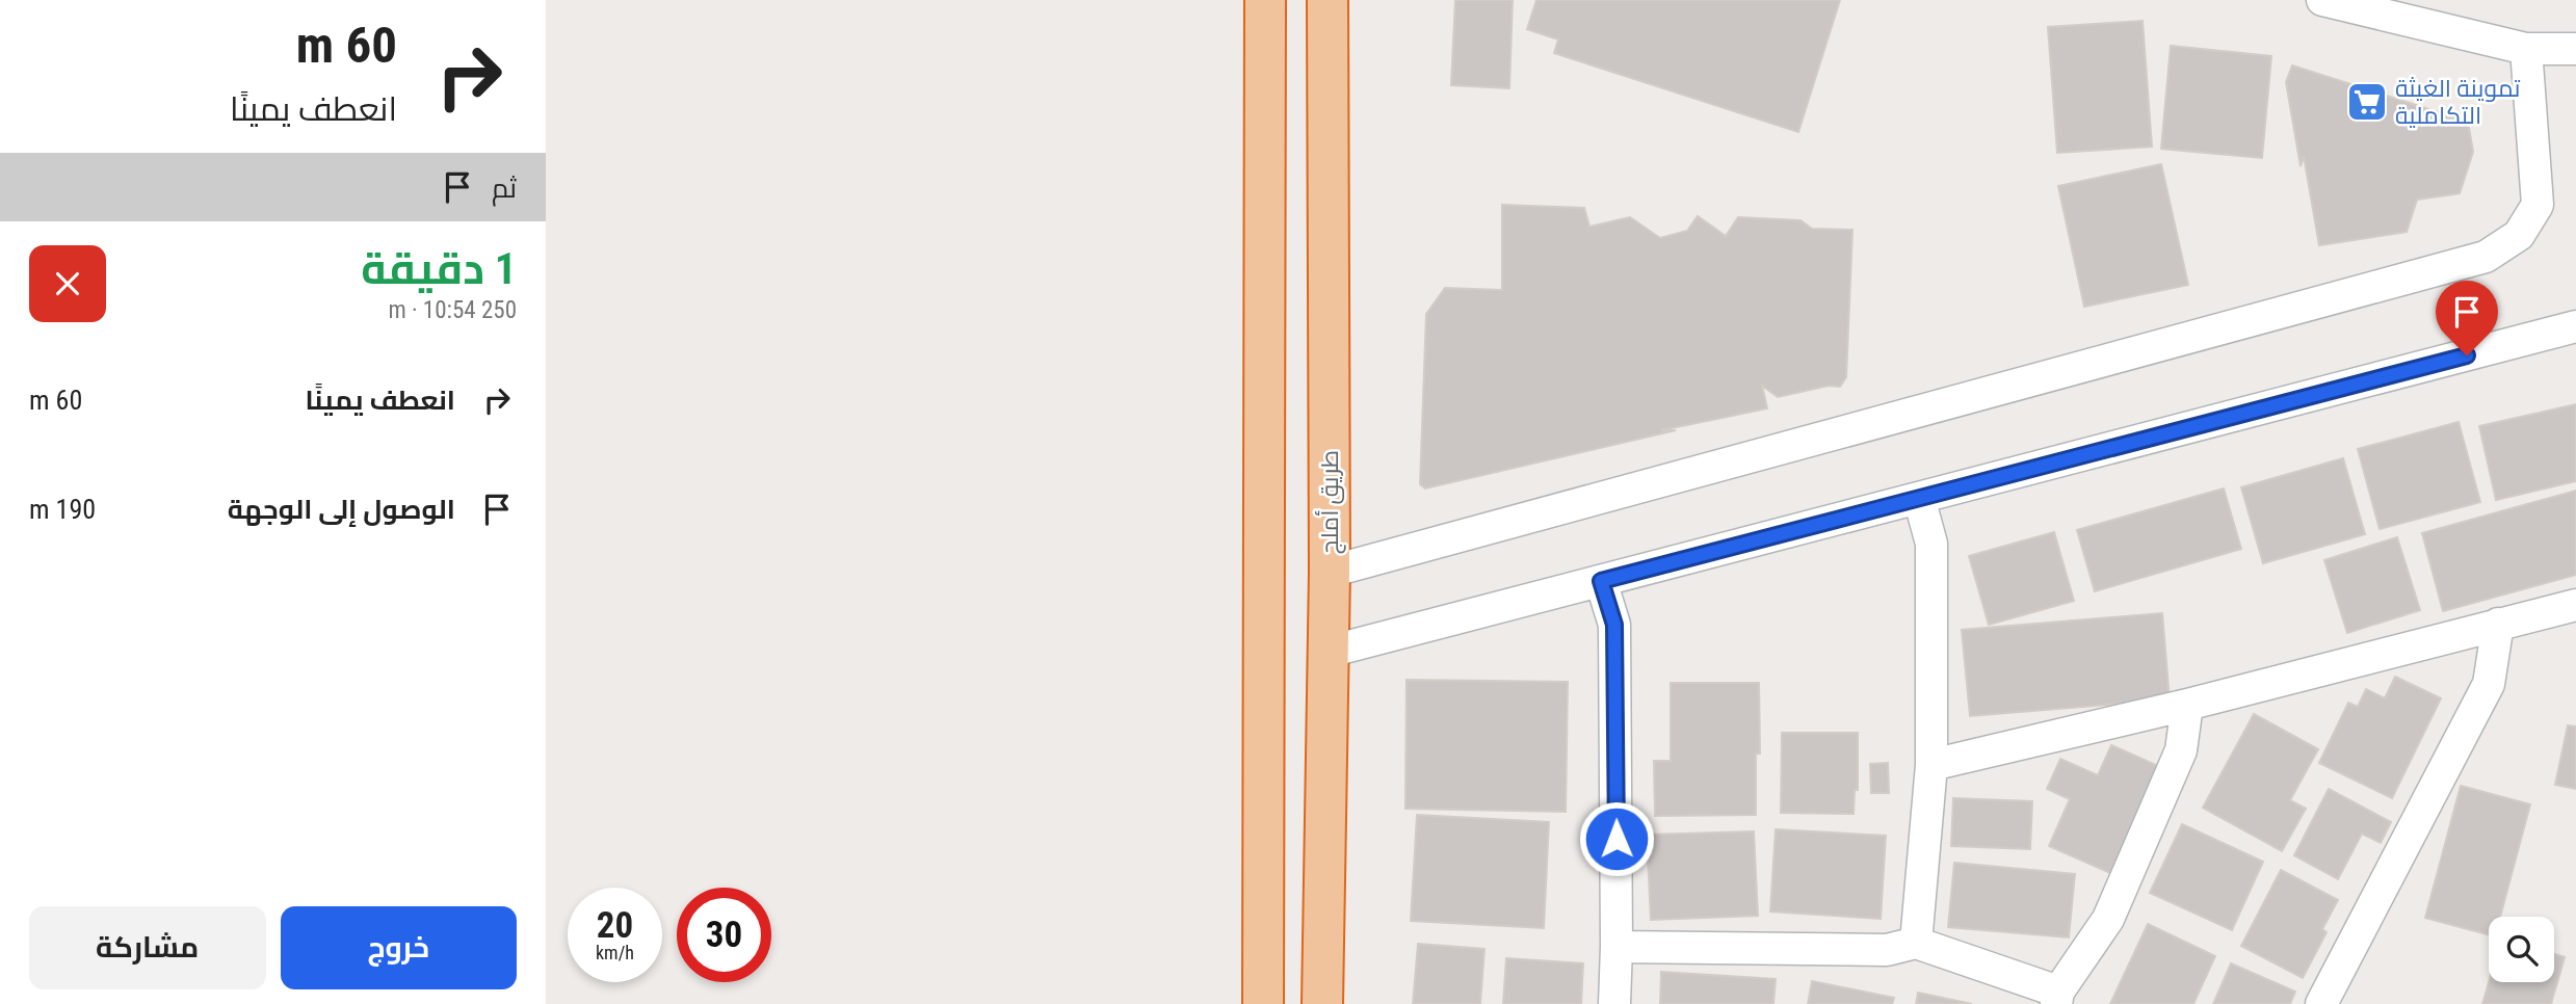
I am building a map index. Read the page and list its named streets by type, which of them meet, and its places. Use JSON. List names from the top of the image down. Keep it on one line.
{"streets":{"highway":["طريق أملج"]},"places":{"supermarket":["تموينة الغيثة التكاملية"]},"page":{"turn":["60 m","انعطف يمينًا"],"then":"ثم","heading":["1 دقيقة","250 m · 10:54"],"list":[{"name":"انعطف يمينًا","value":"60 m"},{"name":"الوصول إلى الوجهة","value":"190 m"}],"speed":"20 km/h","limit":"30","buttons":["خروج","مشاركة"]}}
